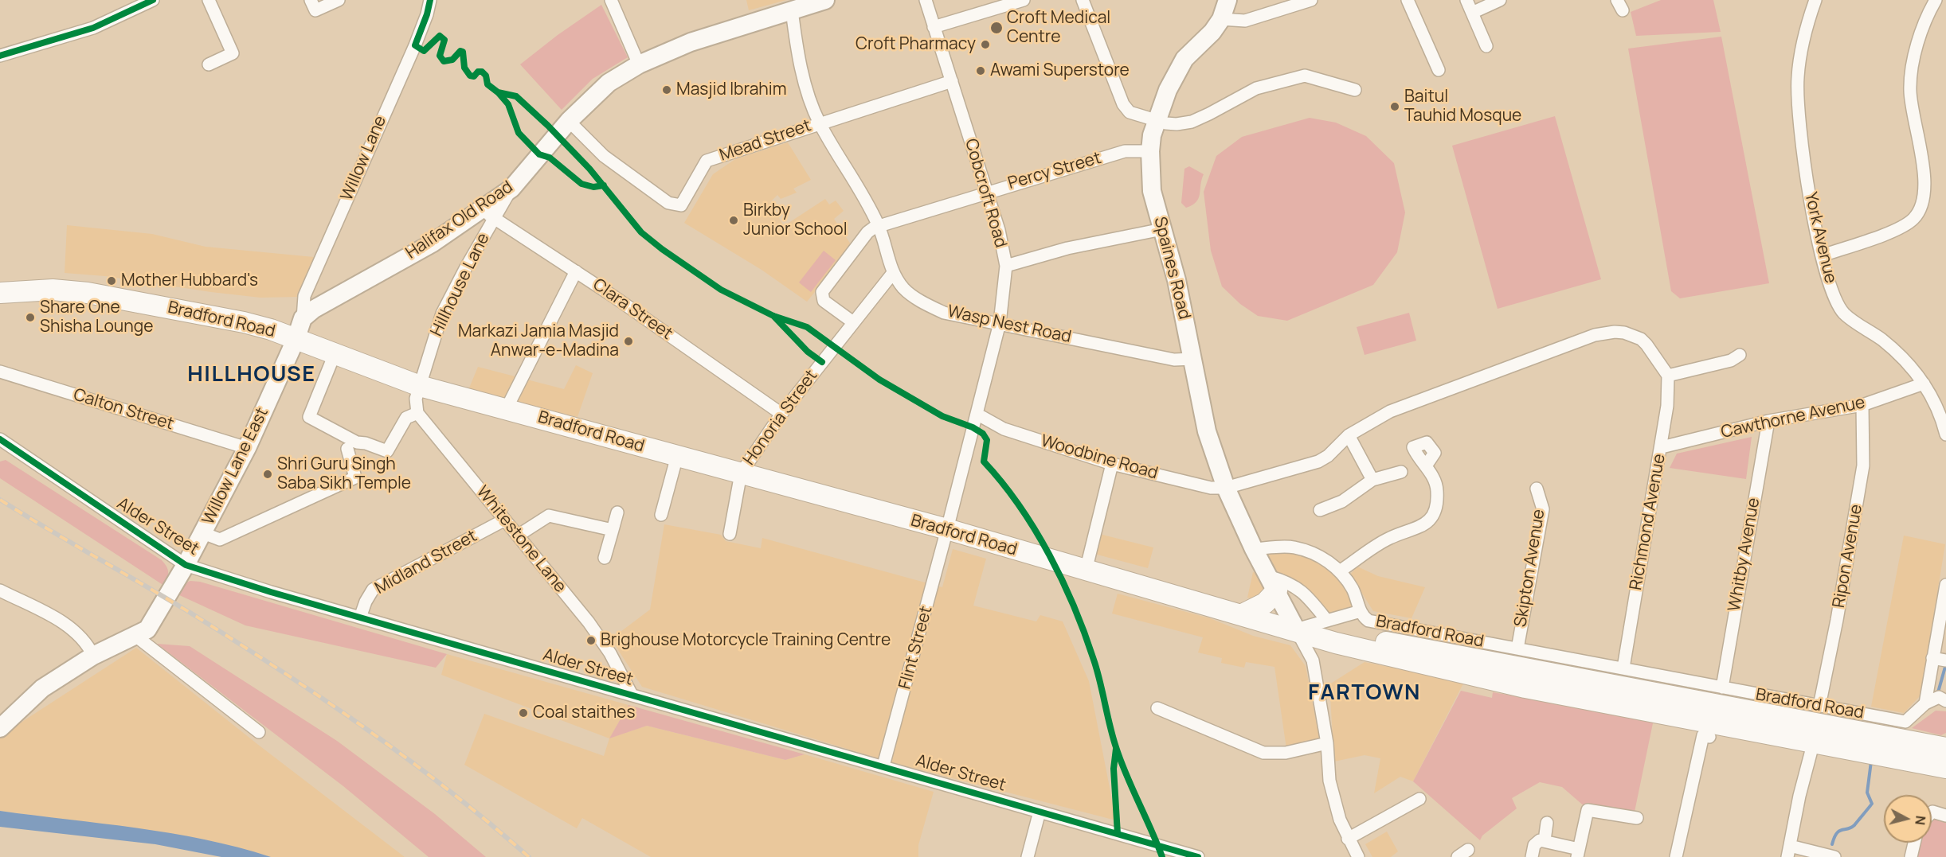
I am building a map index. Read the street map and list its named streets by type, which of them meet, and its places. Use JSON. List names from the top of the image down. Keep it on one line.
{"streets":{"main road":["Bradford Road"],"street":["Mead Street","Willow Lane","Percy Street","Cobcroft Road","Halifax Old Road","York Avenue","Spaines Road","Hillhouse Lane","Clara Street","Wasp Nest Road","Calton Street","Honoria Street","Cawthorne Avenue","Woodbine Road","Willow Lane East","Richmond Avenue","Alder Street","Whitestone Lane","Whitby Avenue","Ripon Avenue","Midland Street","Skipton Avenue","Flint Street"]},"crossings":[["Mead Street","Cobcroft Road"],["Mead Street","Halifax Old Road"],["Mead Street","Wasp Nest Road"],["Willow Lane","Halifax Old Road"],["Percy Street","Cobcroft Road"],["Percy Street","Spaines Road"],["Percy Street","Wasp Nest Road"],["Cobcroft Road","Bradford Road"],["Cobcroft Road","Wasp Nest Road"],["Cobcroft Road","Woodbine Road"],["Cobcroft Road","Flint Street"],["Halifax Old Road","Hillhouse Lane"],["Halifax Old Road","Clara Street"],["Halifax Old Road","Wasp Nest Road"],["York Avenue","Cawthorne Avenue"],["Spaines Road","Bradford Road"],["Spaines Road","Wasp Nest Road"],["Spaines Road","Woodbine Road"],["Hillhouse Lane","Clara Street"],["Hillhouse Lane","Bradford Road"],["Clara Street","Honoria Street"],["Bradford Road","Honoria Street"],["Bradford Road","Willow Lane East"],["Bradford Road","Richmond Avenue"],["Bradford Road","Whitby Avenue"],["Bradford Road","Ripon Avenue"],["Bradford Road","Skipton Avenue"],["Bradford Road","Flint Street"],["Wasp Nest Road","Honoria Street"],["Calton Street","Willow Lane East"],["Cawthorne Avenue","Richmond Avenue"],["Cawthorne Avenue","Whitby Avenue"],["Cawthorne Avenue","Ripon Avenue"],["Willow Lane East","Alder Street"],["Alder Street","Whitestone Lane"],["Alder Street","Midland Street"],["Alder Street","Flint Street"],["Whitestone Lane","Midland Street"]],"districts":["HILLHOUSE","FARTOWN"],"places":["Croft Medical Centre","Croft Pharmacy","Awami Superstore","Masjid Ibrahim","Baitul Tauhid Mosque","Birkby Junior School","Mother Hubbard's","Share One Shisha Lounge","Markazi Jamia Masjid Anwar-e-Madina","Shri Guru Singh Saba Sikh Temple","Brighouse Motorcycle Training Centre","Coal staithes"],"north":"right"}
